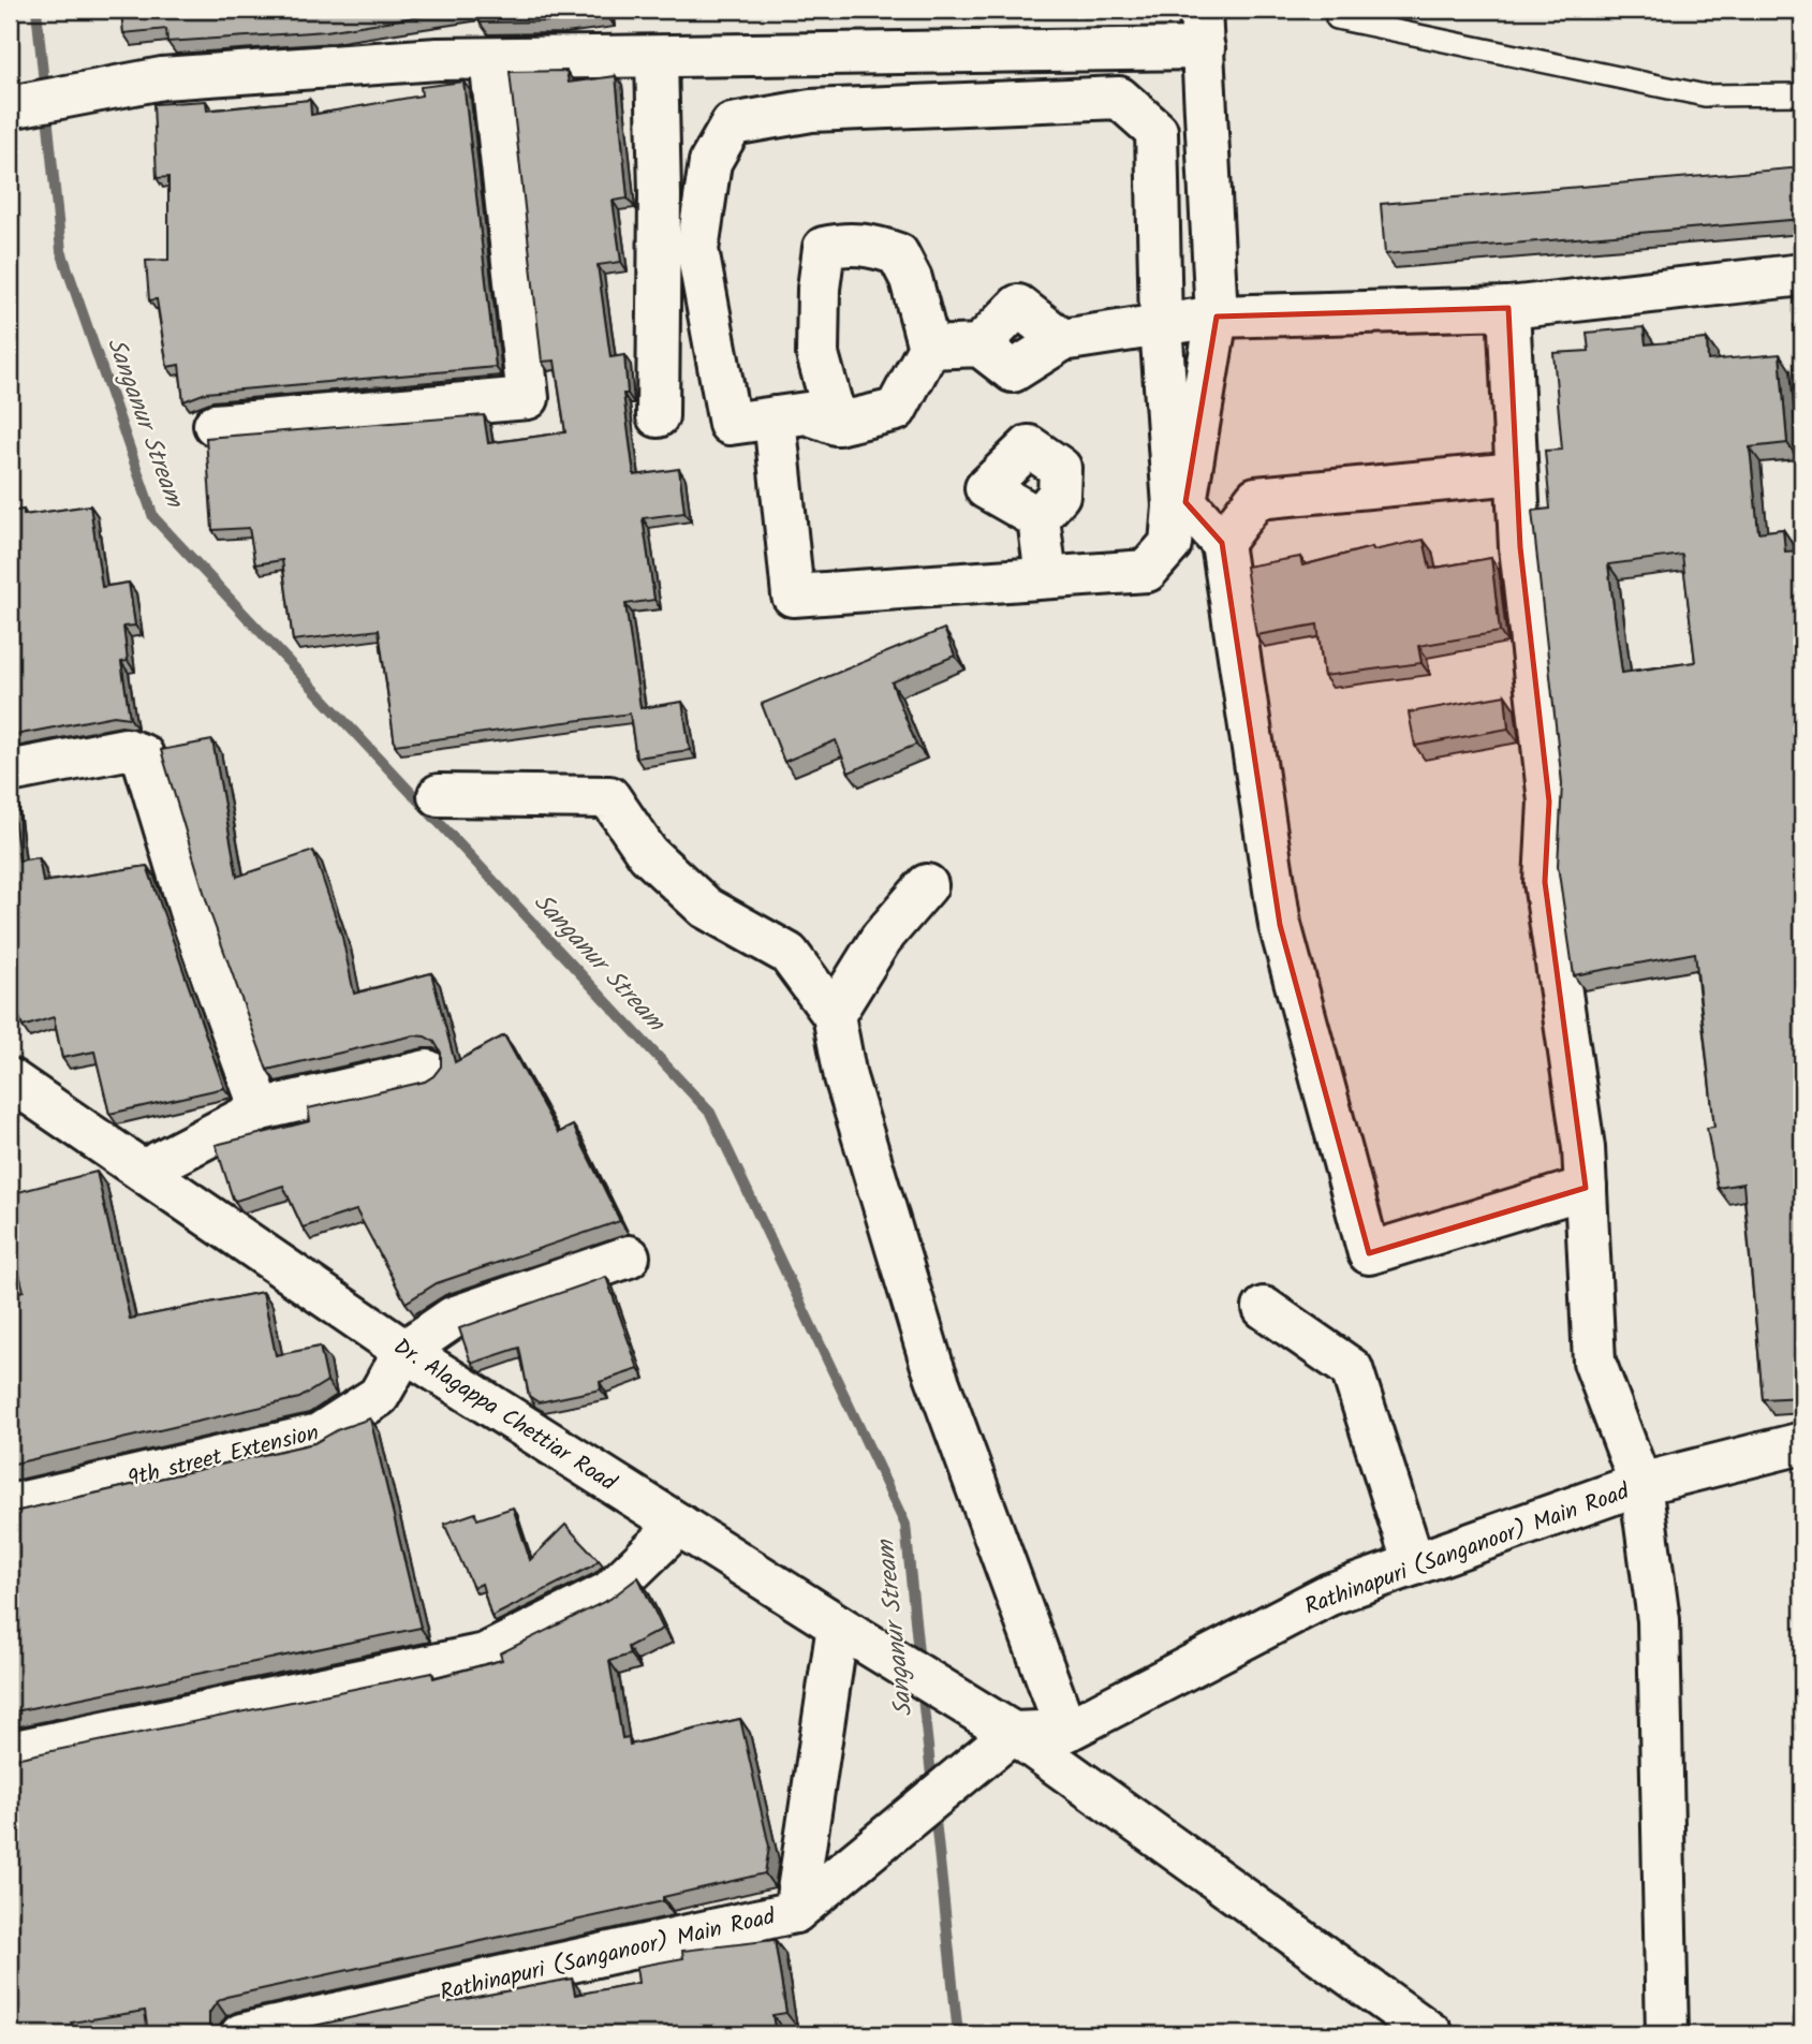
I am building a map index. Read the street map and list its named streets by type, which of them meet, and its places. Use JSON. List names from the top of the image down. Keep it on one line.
{"streets":{"street":["Dr. Alagappa Chettiar Road","9th street Extension","Rathinapuri (Sanganoor) Main Road"]},"crossings":[["Dr. Alagappa Chettiar Road","9th street Extension"],["Dr. Alagappa Chettiar Road","Rathinapuri (Sanganoor) Main Road"]],"water":["Sanganur Stream"]}
